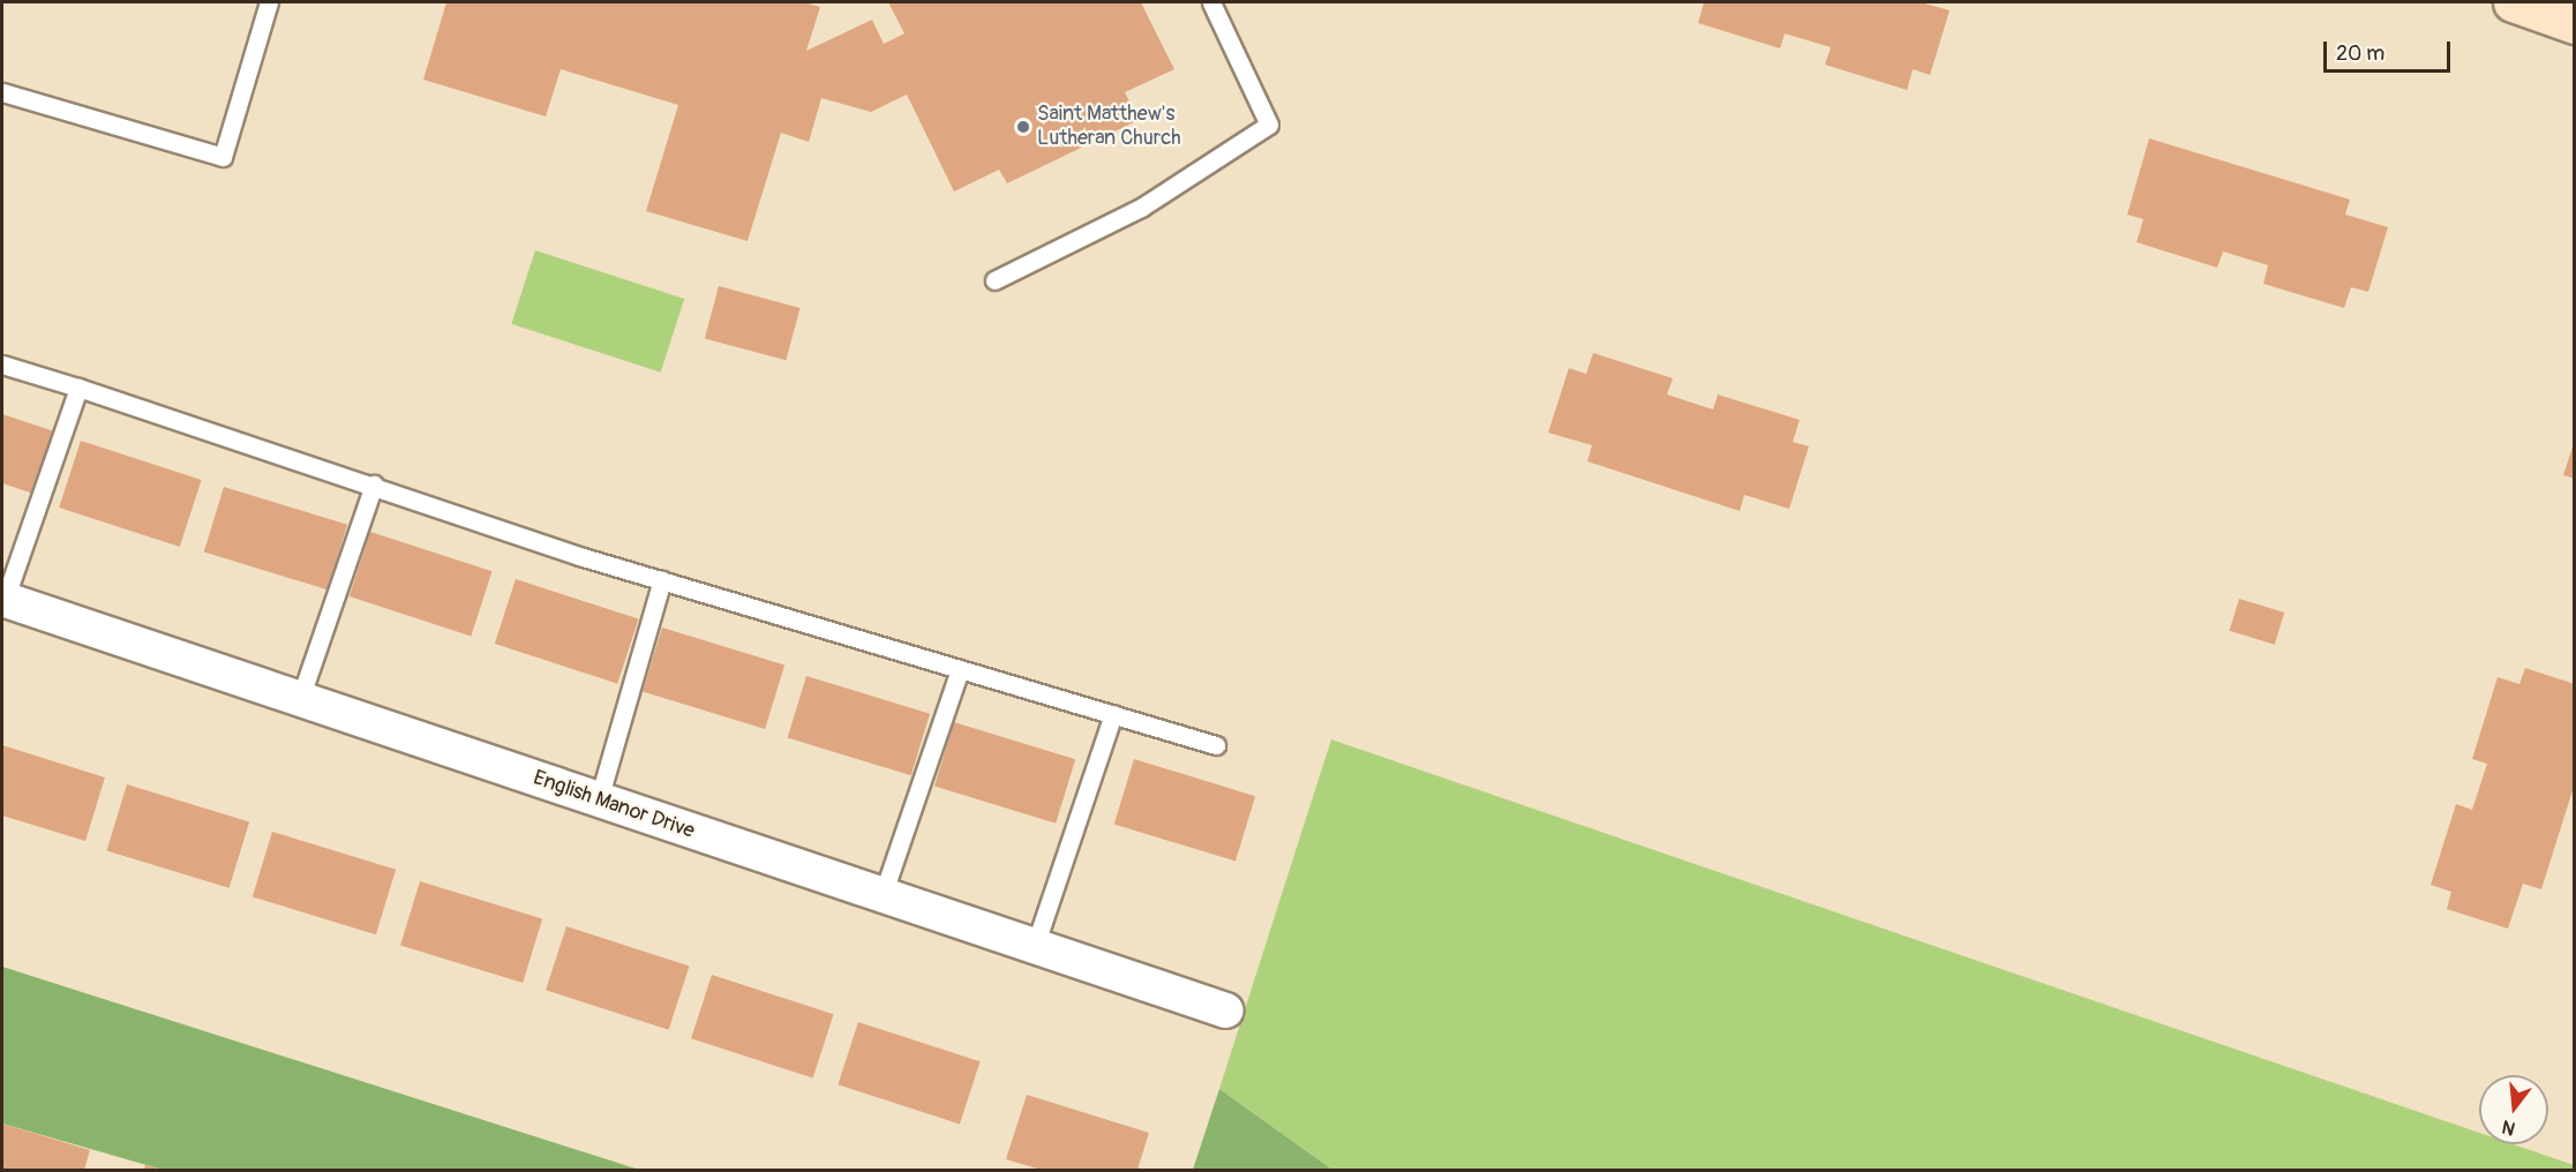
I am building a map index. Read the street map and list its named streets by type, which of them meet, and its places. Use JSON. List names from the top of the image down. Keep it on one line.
{"streets":{"street":["English Manor Drive"]},"places":["Saint Matthew's Lutheran Church"],"scale_bar":"20 m","north":"bottom"}
